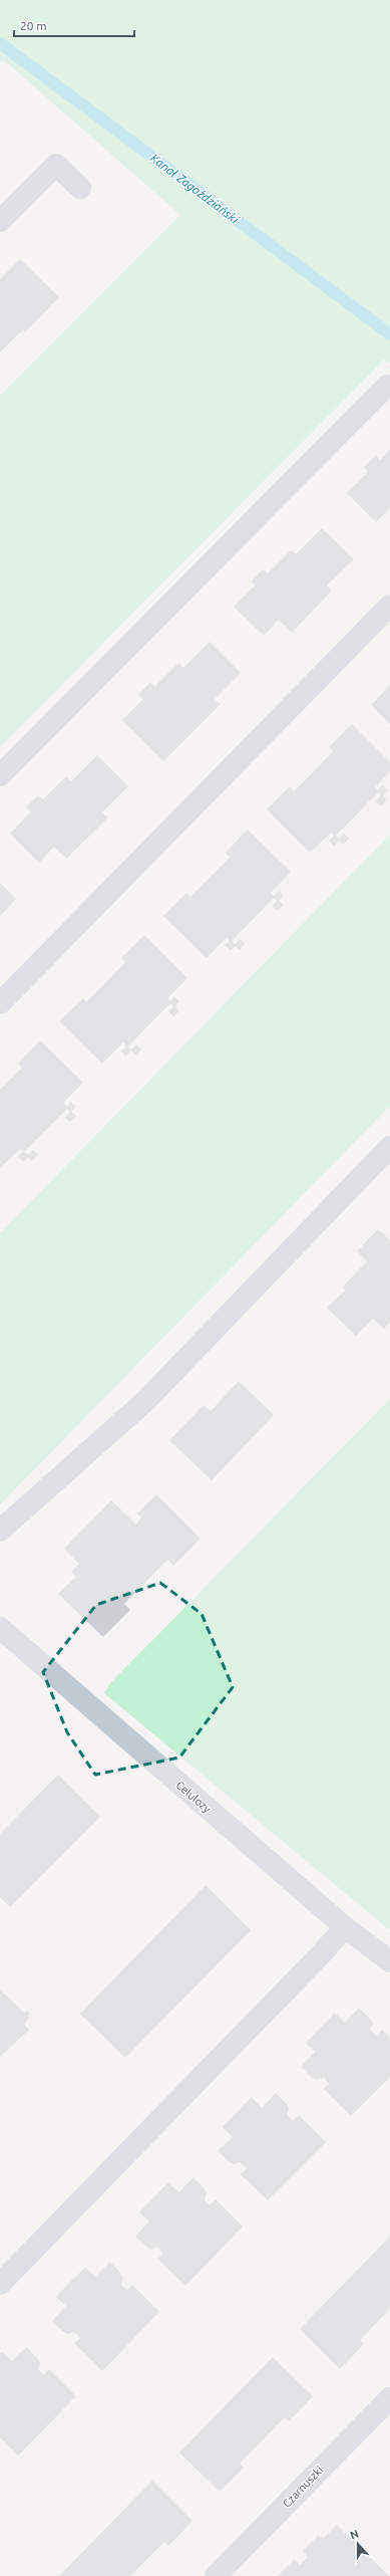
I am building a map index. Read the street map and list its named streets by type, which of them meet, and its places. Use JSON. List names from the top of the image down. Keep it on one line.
{"streets":{"street":["Celulozy","Czarnuszki"]},"water":["Kanał Zagoździański"],"scale_bar":"20 m","north":"top"}
